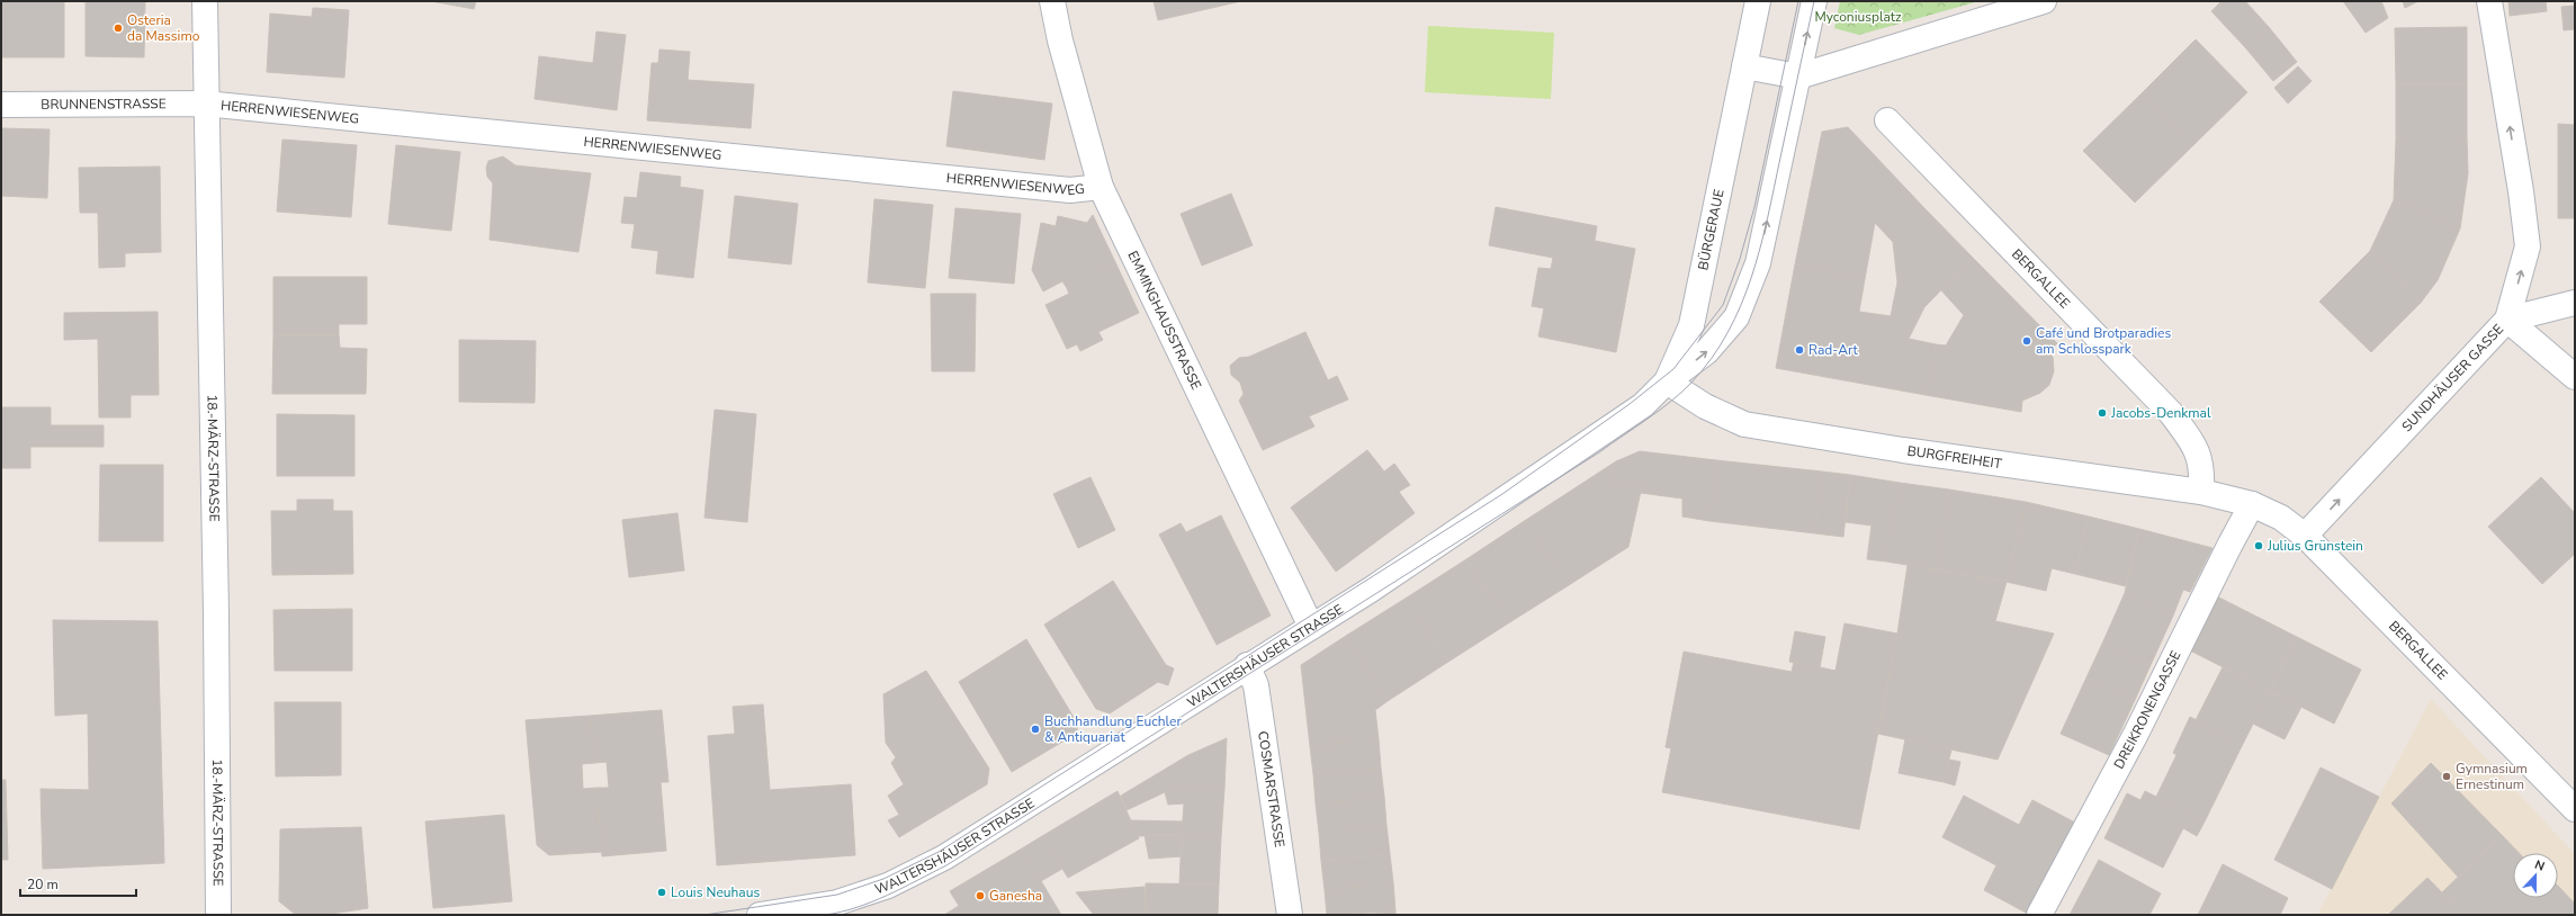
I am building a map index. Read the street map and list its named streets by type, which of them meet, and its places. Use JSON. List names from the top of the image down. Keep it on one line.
{"streets":{"street":["BRUNNENSTRASSE","HERRENWIESENWEG","BÜRGERAUE","BERGALLEE","EMMINGHAUSSTRASSE","SUNDHÄUSER GASSE","BURGFREIHEIT","18.-MÄRZ-STRASSE","WALTERSHÄUSER STRASSE","DREIKRONENGASSE","COSMARSTRASSE"]},"crossings":[["BRUNNENSTRASSE","HERRENWIESENWEG"],["BRUNNENSTRASSE","18.-MÄRZ-STRASSE"],["HERRENWIESENWEG","EMMINGHAUSSTRASSE"],["HERRENWIESENWEG","18.-MÄRZ-STRASSE"],["BÜRGERAUE","BURGFREIHEIT"],["BÜRGERAUE","WALTERSHÄUSER STRASSE"],["BERGALLEE","SUNDHÄUSER GASSE"],["BERGALLEE","BURGFREIHEIT"],["BERGALLEE","DREIKRONENGASSE"],["EMMINGHAUSSTRASSE","WALTERSHÄUSER STRASSE"],["BURGFREIHEIT","DREIKRONENGASSE"],["WALTERSHÄUSER STRASSE","COSMARSTRASSE"]],"one_way":["SUNDHÄUSER GASSE"],"parks":["Myconiusplatz"],"places":["Osteria da Massimo","Café und Brotparadies am Schlosspark","Rad-Art","Jacobs-Denkmal","Julius Grünstein","Buchhandlung Euchler & Antiquariat","Gymnasium Ernestinum","Louis Neuhaus","Ganesha"],"scale_bar":"20 m","north":"top"}
